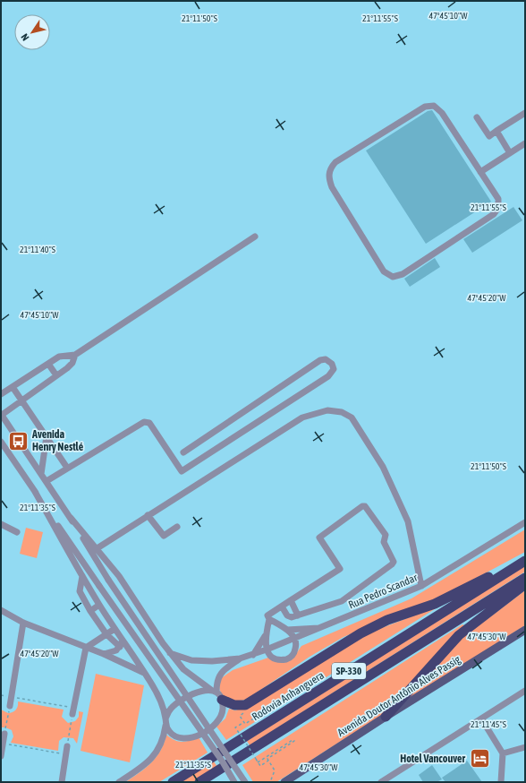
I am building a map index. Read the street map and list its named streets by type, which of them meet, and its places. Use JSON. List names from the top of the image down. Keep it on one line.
{"streets":{"highway":["SP-330","Rodovia Anhanguera"],"main road":["Avenida Doutor Antônio Alves Passig"],"street":["Rua Pedro Scandar"]},"places":{"bus stop":["Avenida Henry Nestlé"],"hotel":["Hotel Vancouver"]},"north":"bottom left","coordinates":["47°45'10\"W","21°11'50\"S","21°11'55\"S","21°11'40\"S","47°45'20\"W","21°11'35\"S","47°45'30\"W","21°11'45\"S"]}
